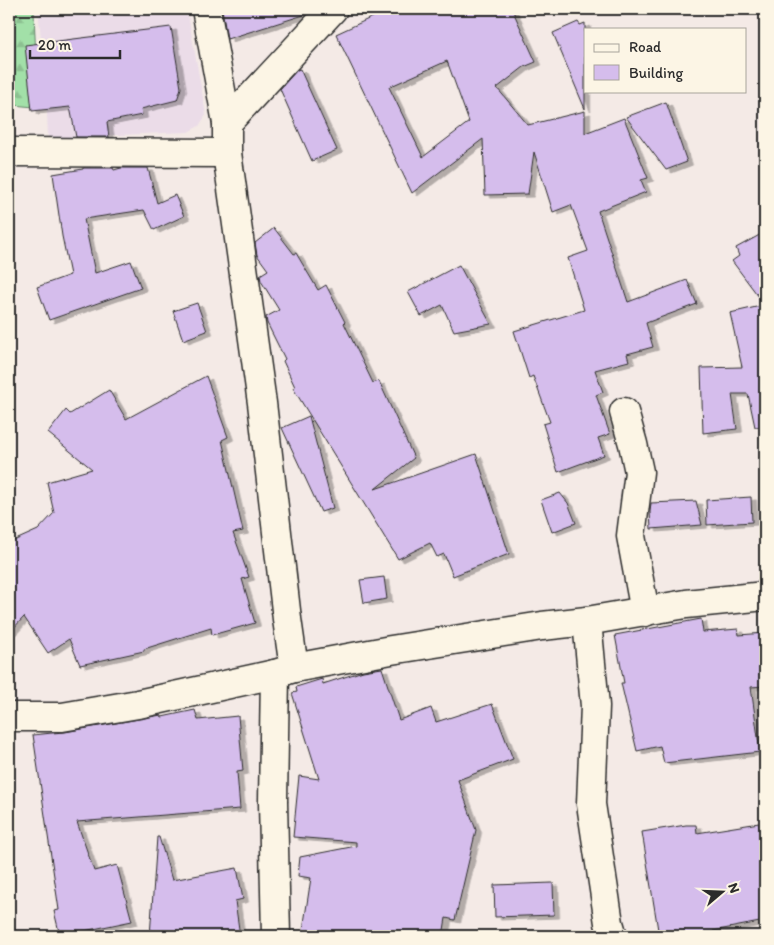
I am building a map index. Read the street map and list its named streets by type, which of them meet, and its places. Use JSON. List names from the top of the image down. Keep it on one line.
{"legend":["Road","Building"],"scale_bar":"20 m","north":"right"}
